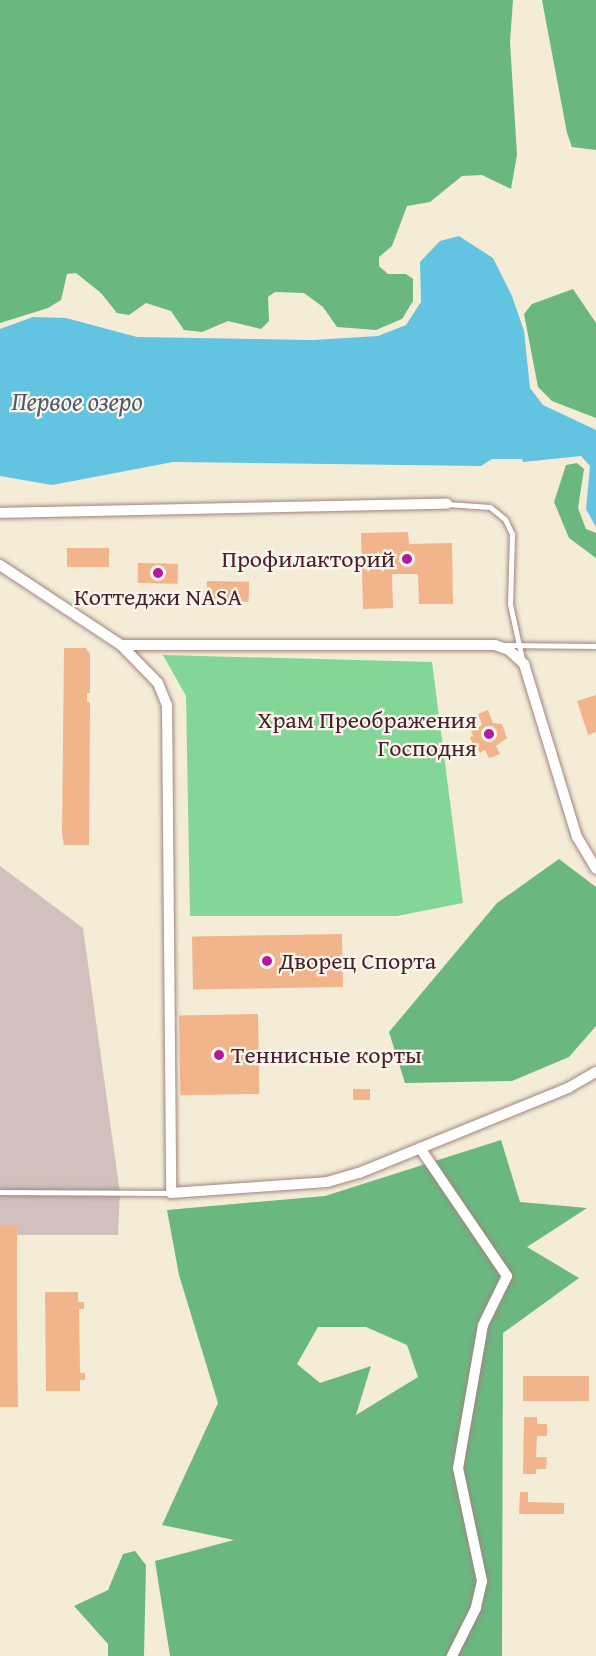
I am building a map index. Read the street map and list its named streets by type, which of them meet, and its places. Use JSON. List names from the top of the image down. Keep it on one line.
{"water":["Первое озеро"],"places":["Профилакторий","Коттеджи NASA","Храм Преображения Господня","Дворец Спорта","Теннисные корты"]}
